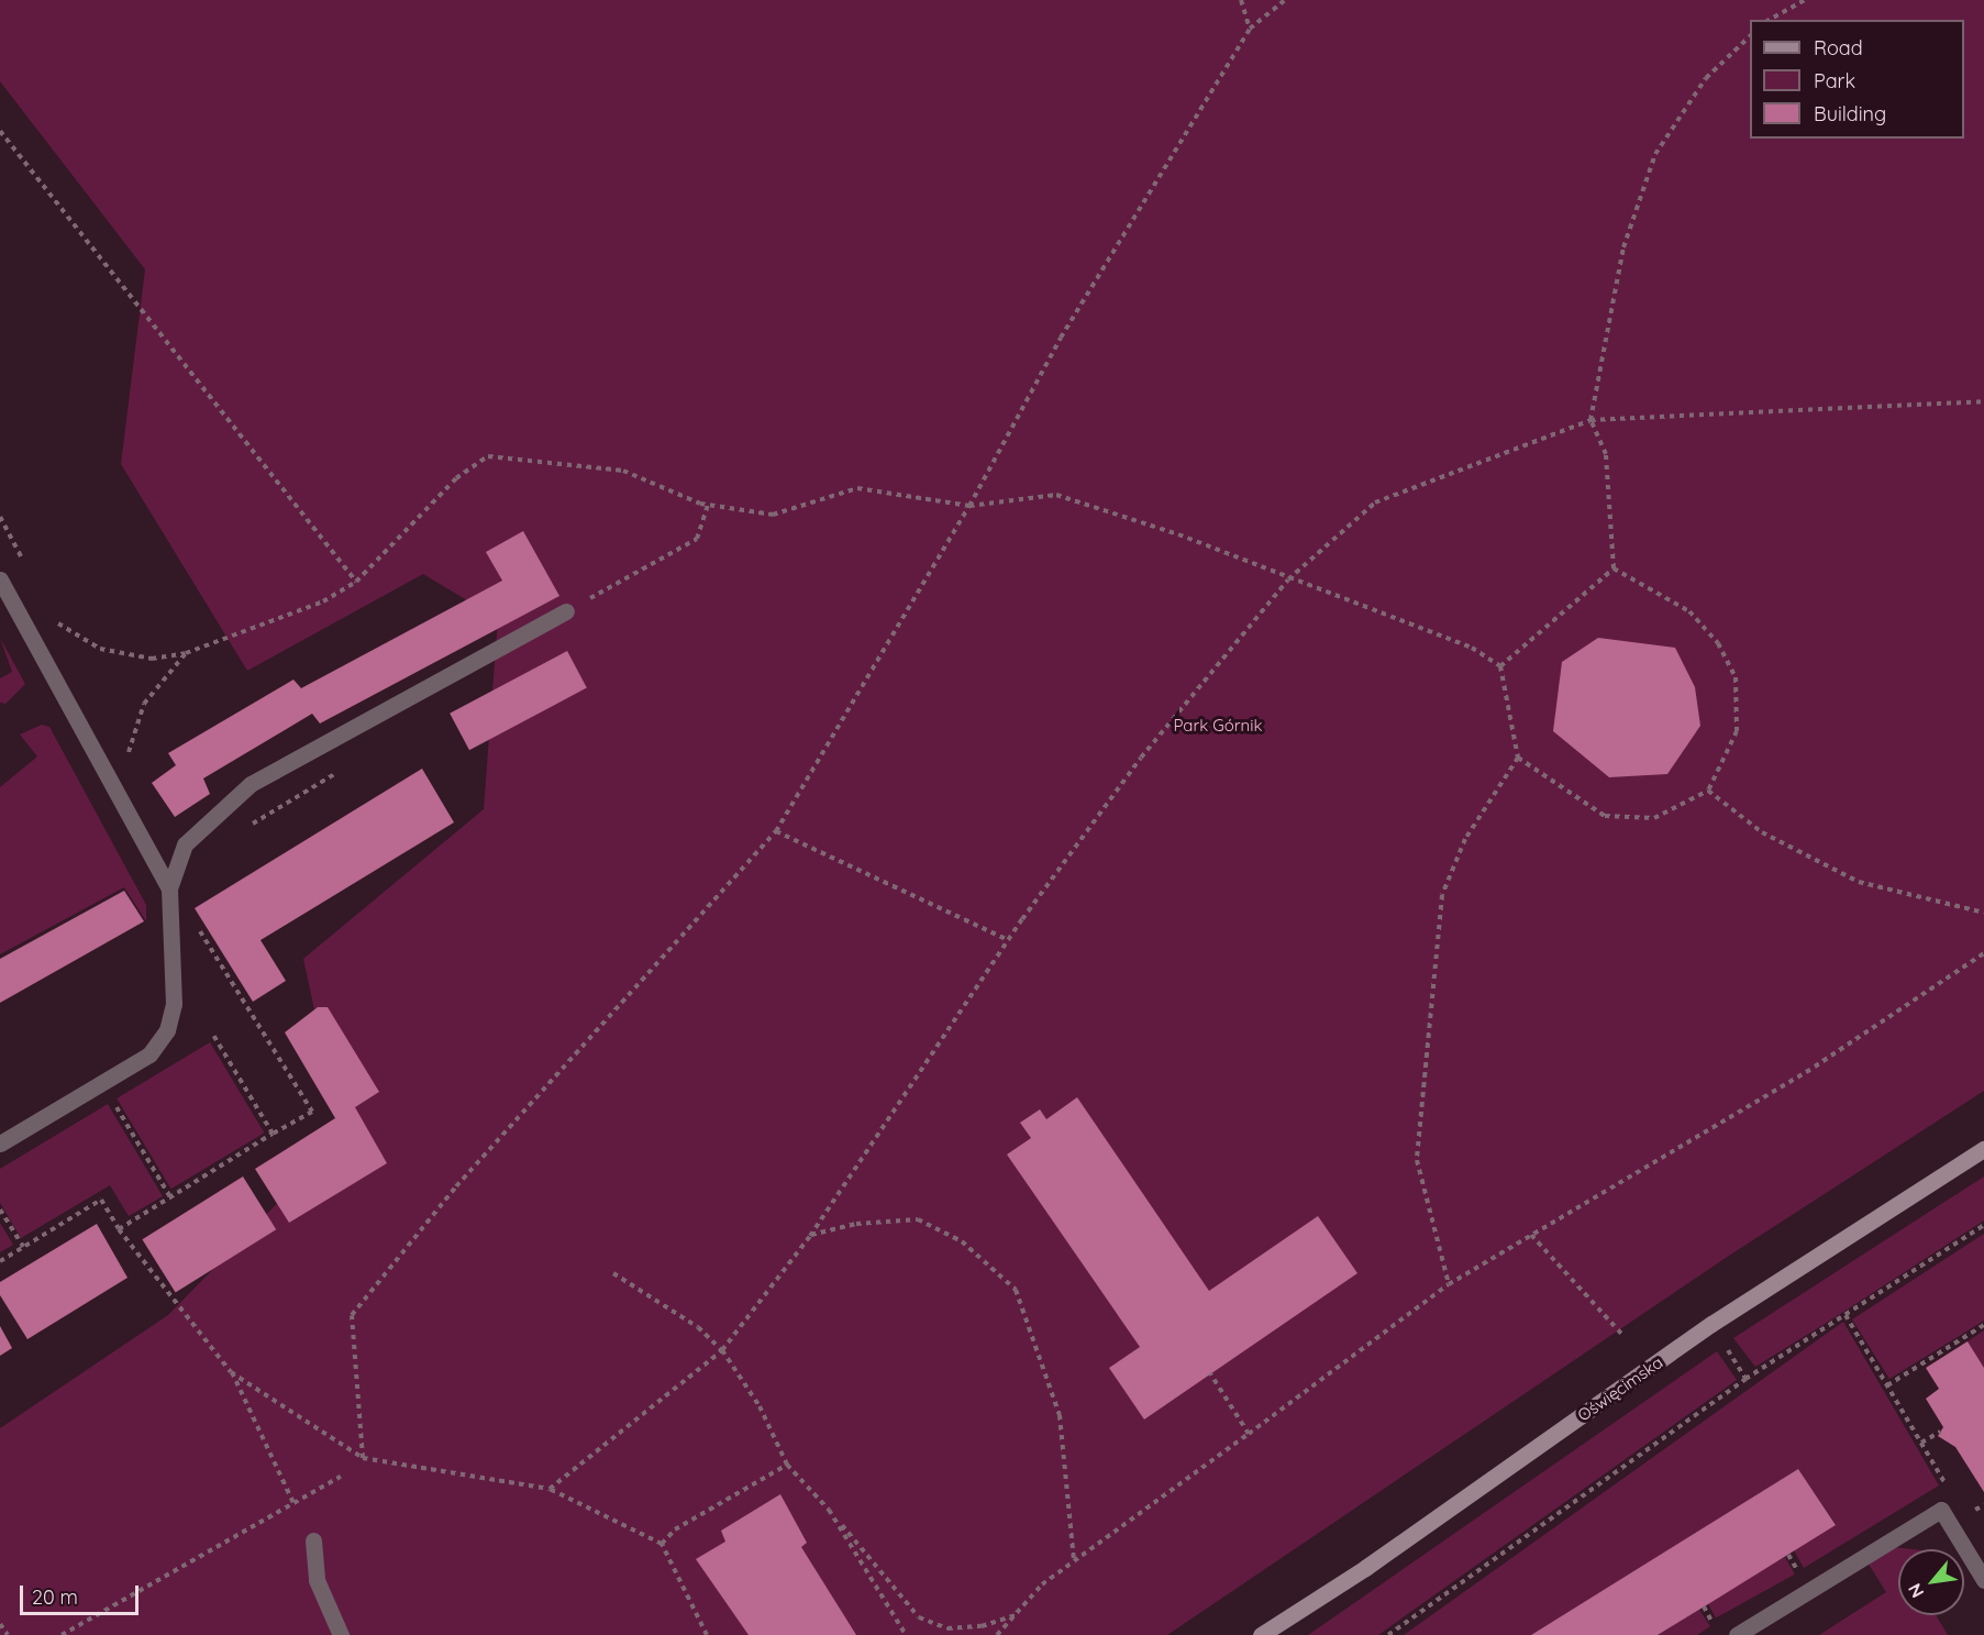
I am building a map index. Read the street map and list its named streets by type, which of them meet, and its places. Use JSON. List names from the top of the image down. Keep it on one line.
{"streets":{"street":["Oświęcimska"]},"parks":["Park Górnik"],"legend":["Road","Park","Building"],"scale_bar":"20 m","north":"bottom left"}
